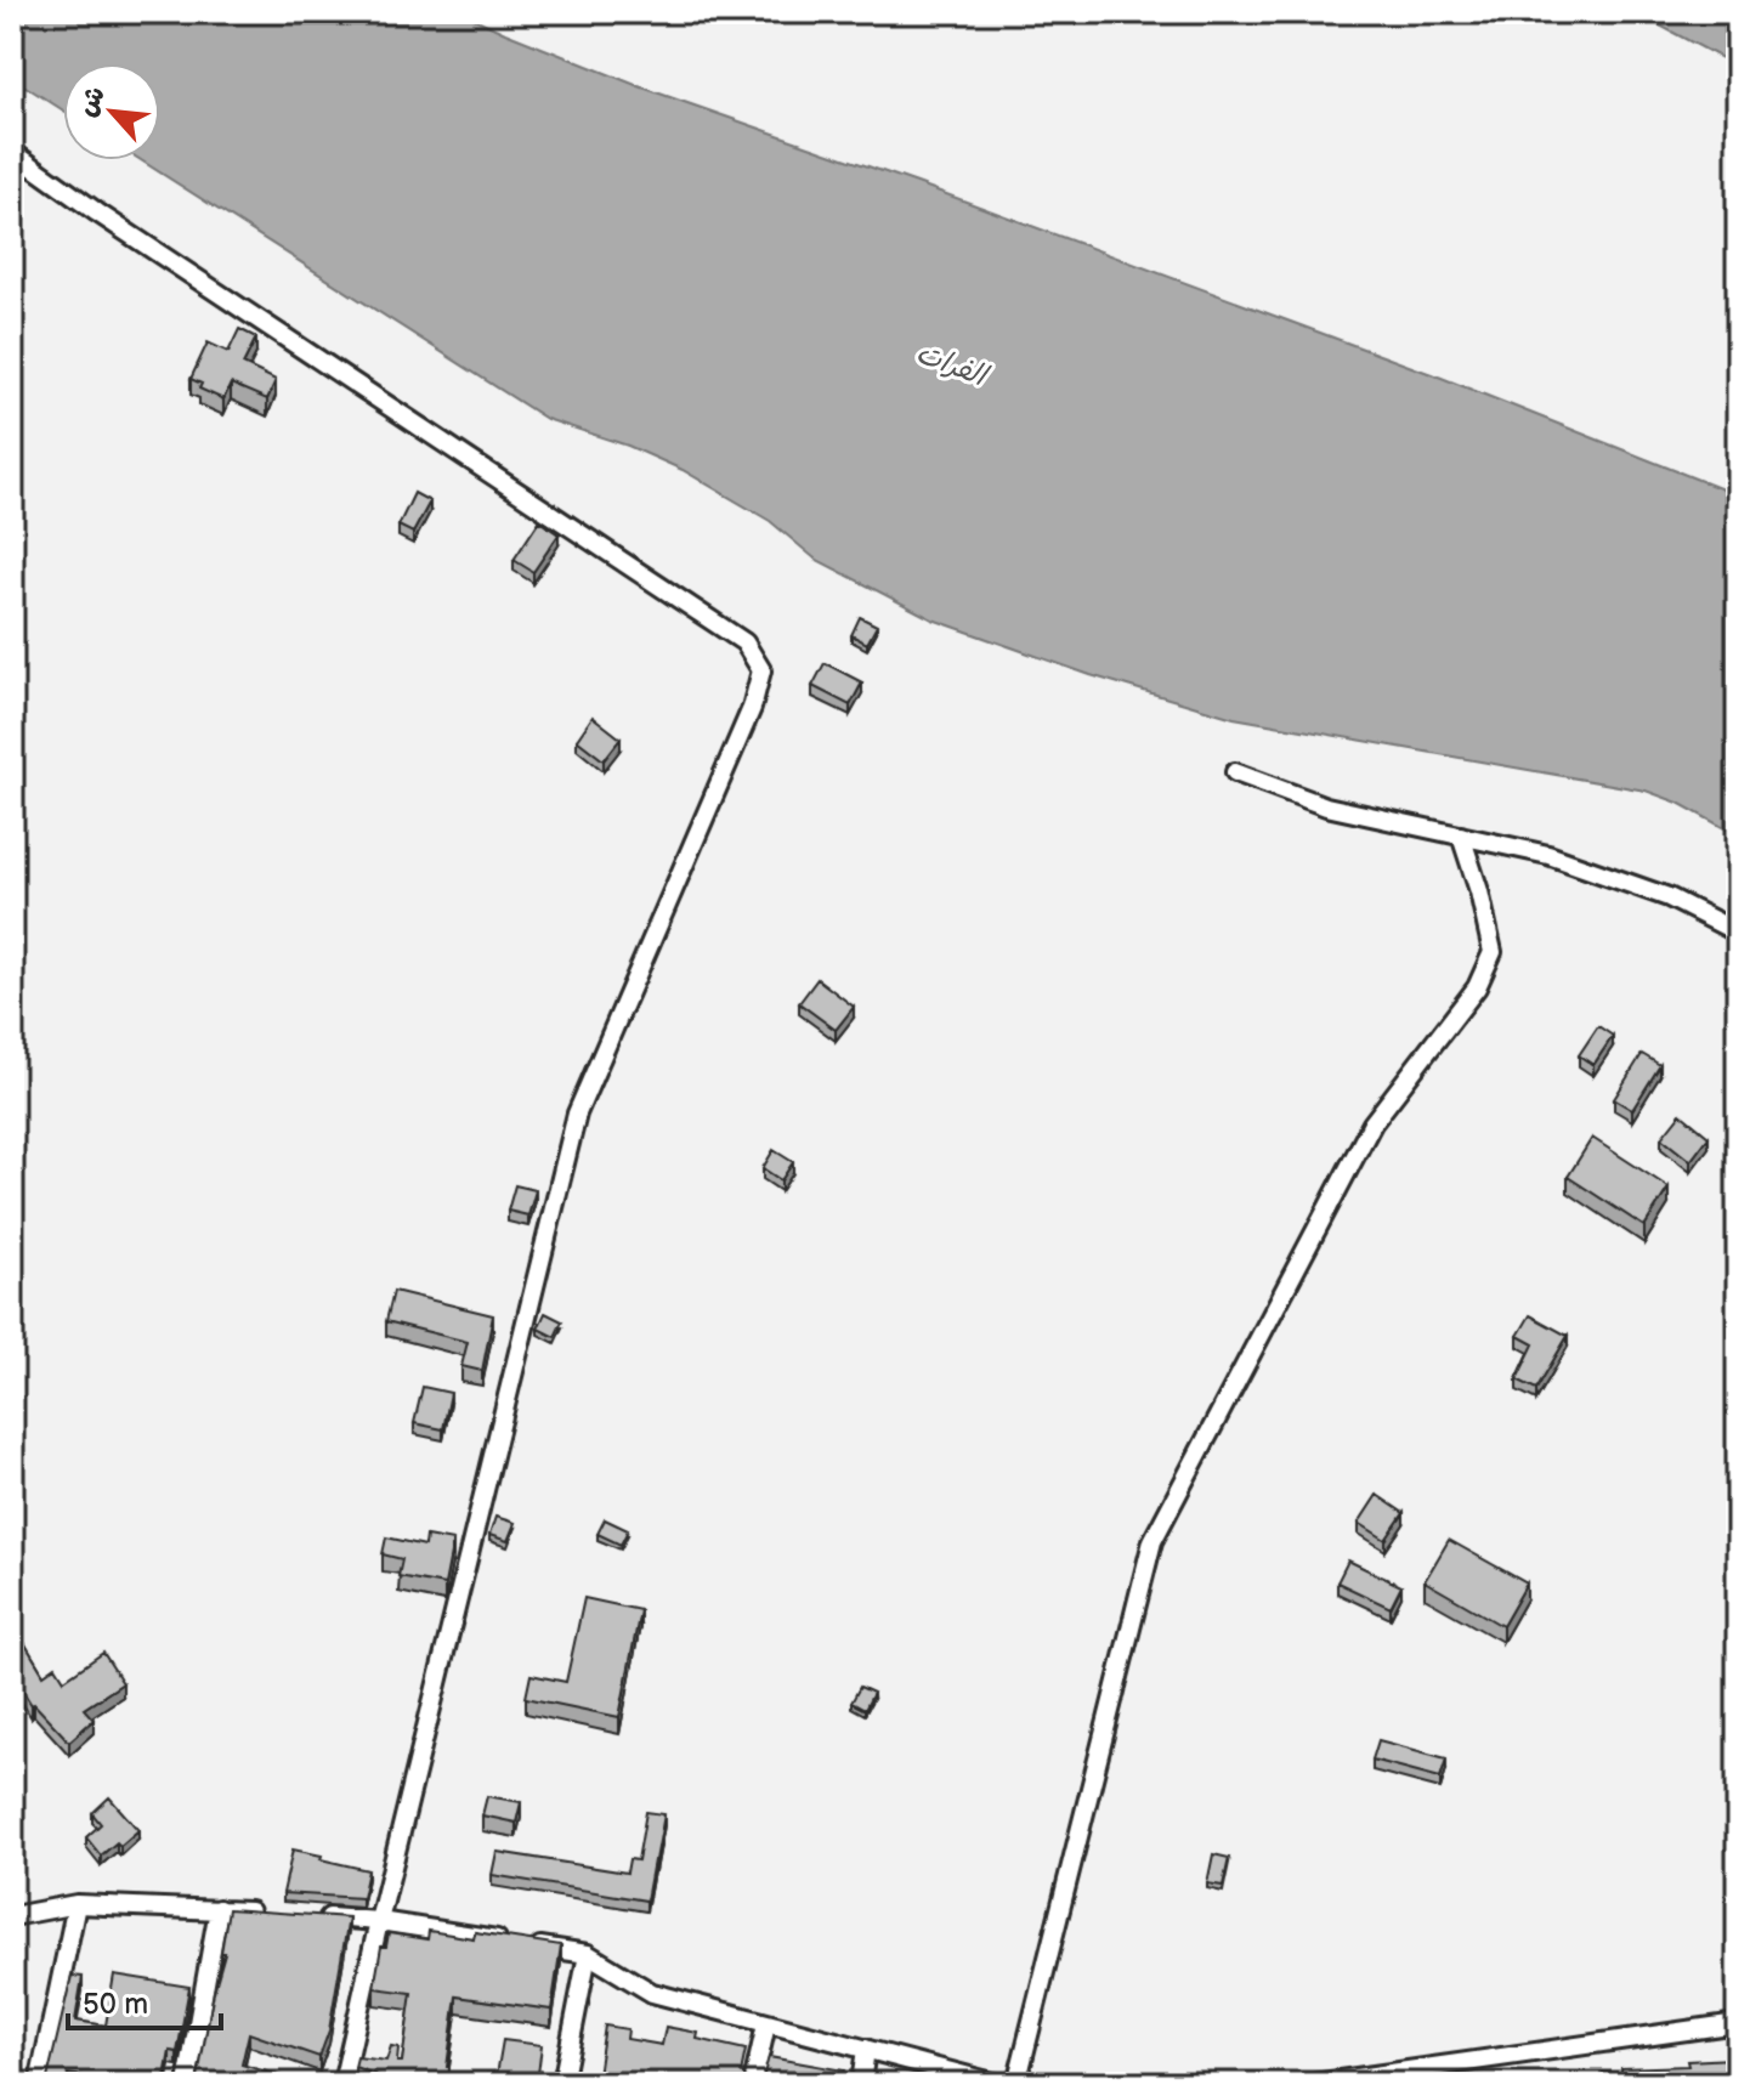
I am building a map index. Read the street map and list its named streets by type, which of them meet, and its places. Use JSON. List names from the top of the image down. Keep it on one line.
{"water":["الفرات"],"scale_bar":"50 m","north":"top left"}
